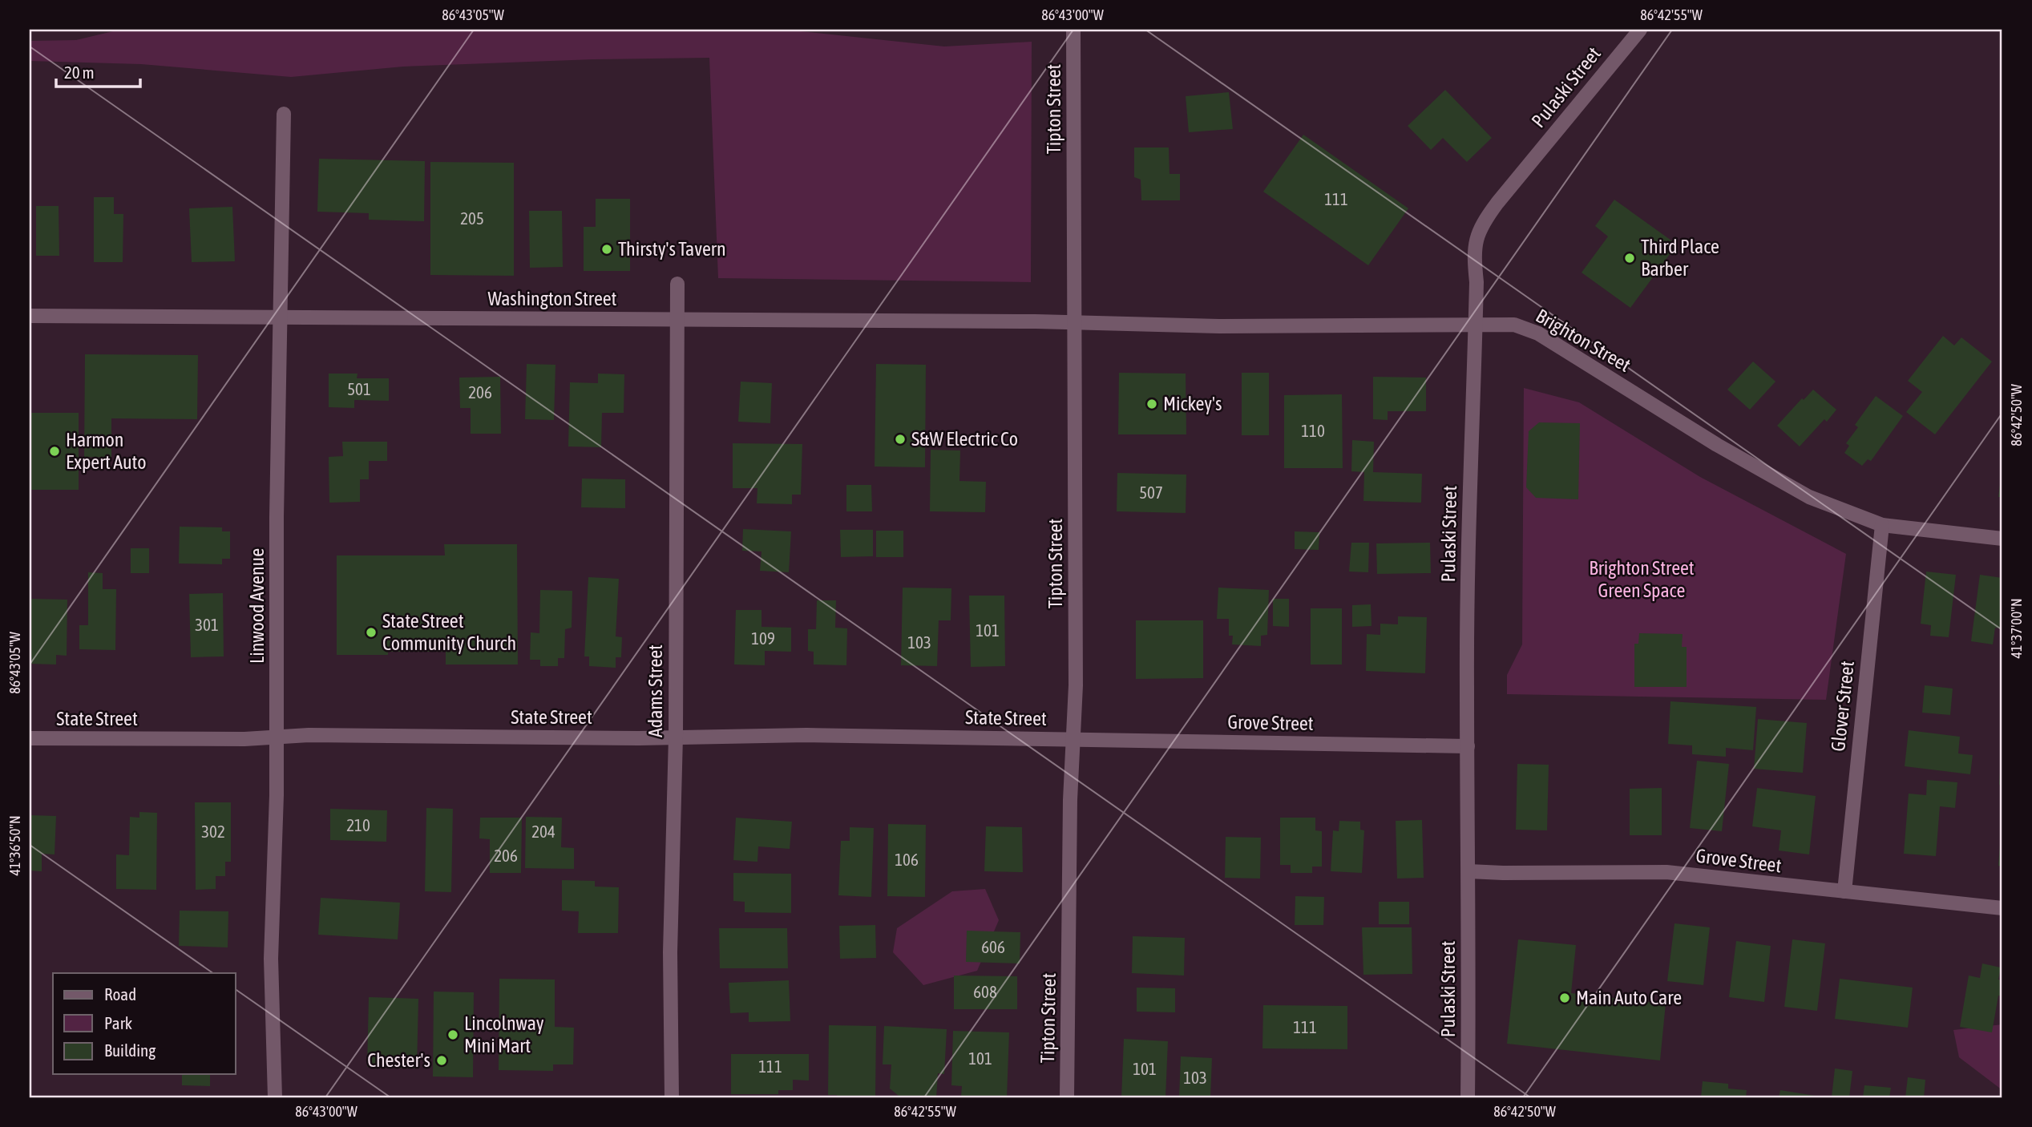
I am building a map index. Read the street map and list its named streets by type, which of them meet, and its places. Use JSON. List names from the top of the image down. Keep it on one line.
{"streets":{"street":["Pulaski Street","Tipton Street","Washington Street","Brighton Street","Linwood Avenue","Adams Street","Glover Street","State Street","Grove Street"]},"crossings":[["Pulaski Street","Brighton Street"],["Pulaski Street","Grove Street"],["Tipton Street","Washington Street"],["Tipton Street","Brighton Street"],["Tipton Street","State Street"],["Tipton Street","Grove Street"],["Washington Street","Brighton Street"],["Washington Street","Linwood Avenue"],["Washington Street","Adams Street"],["Brighton Street","Glover Street"],["Linwood Avenue","State Street"],["Adams Street","State Street"],["Glover Street","Grove Street"],["State Street","Grove Street"]],"parks":["Brighton Street Green Space"],"places":["Thirsty's Tavern","Third Place Barber","Mickey's","S&W Electric Co","Harmon Expert Auto","State Street Community Church","Main Auto Care","Lincolnway Mini Mart","Chester's"],"house_numbers":["111","205","501","206","110","507","301","101","109","103","210","302","204","206","106","606","608","111","101","111","101","103"],"legend":["Road","Park","Building"],"scale_bar":"20 m","coordinates":["86°43'05\"W","86°43'00\"W","86°42'55\"W","86°42'50\"W","41°37'00\"N","41°36'50\"N"]}
